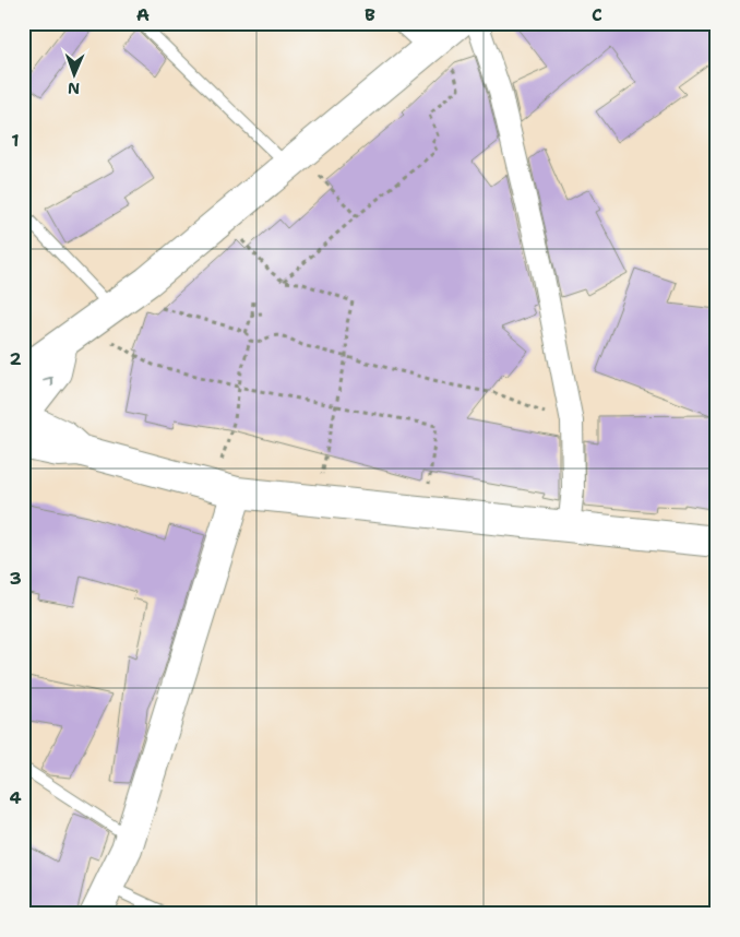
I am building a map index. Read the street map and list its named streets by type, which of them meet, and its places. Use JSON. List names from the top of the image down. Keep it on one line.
{"north":"bottom","grid":{"columns":["A","B","C"],"rows":["1","2","3","4"]}}
